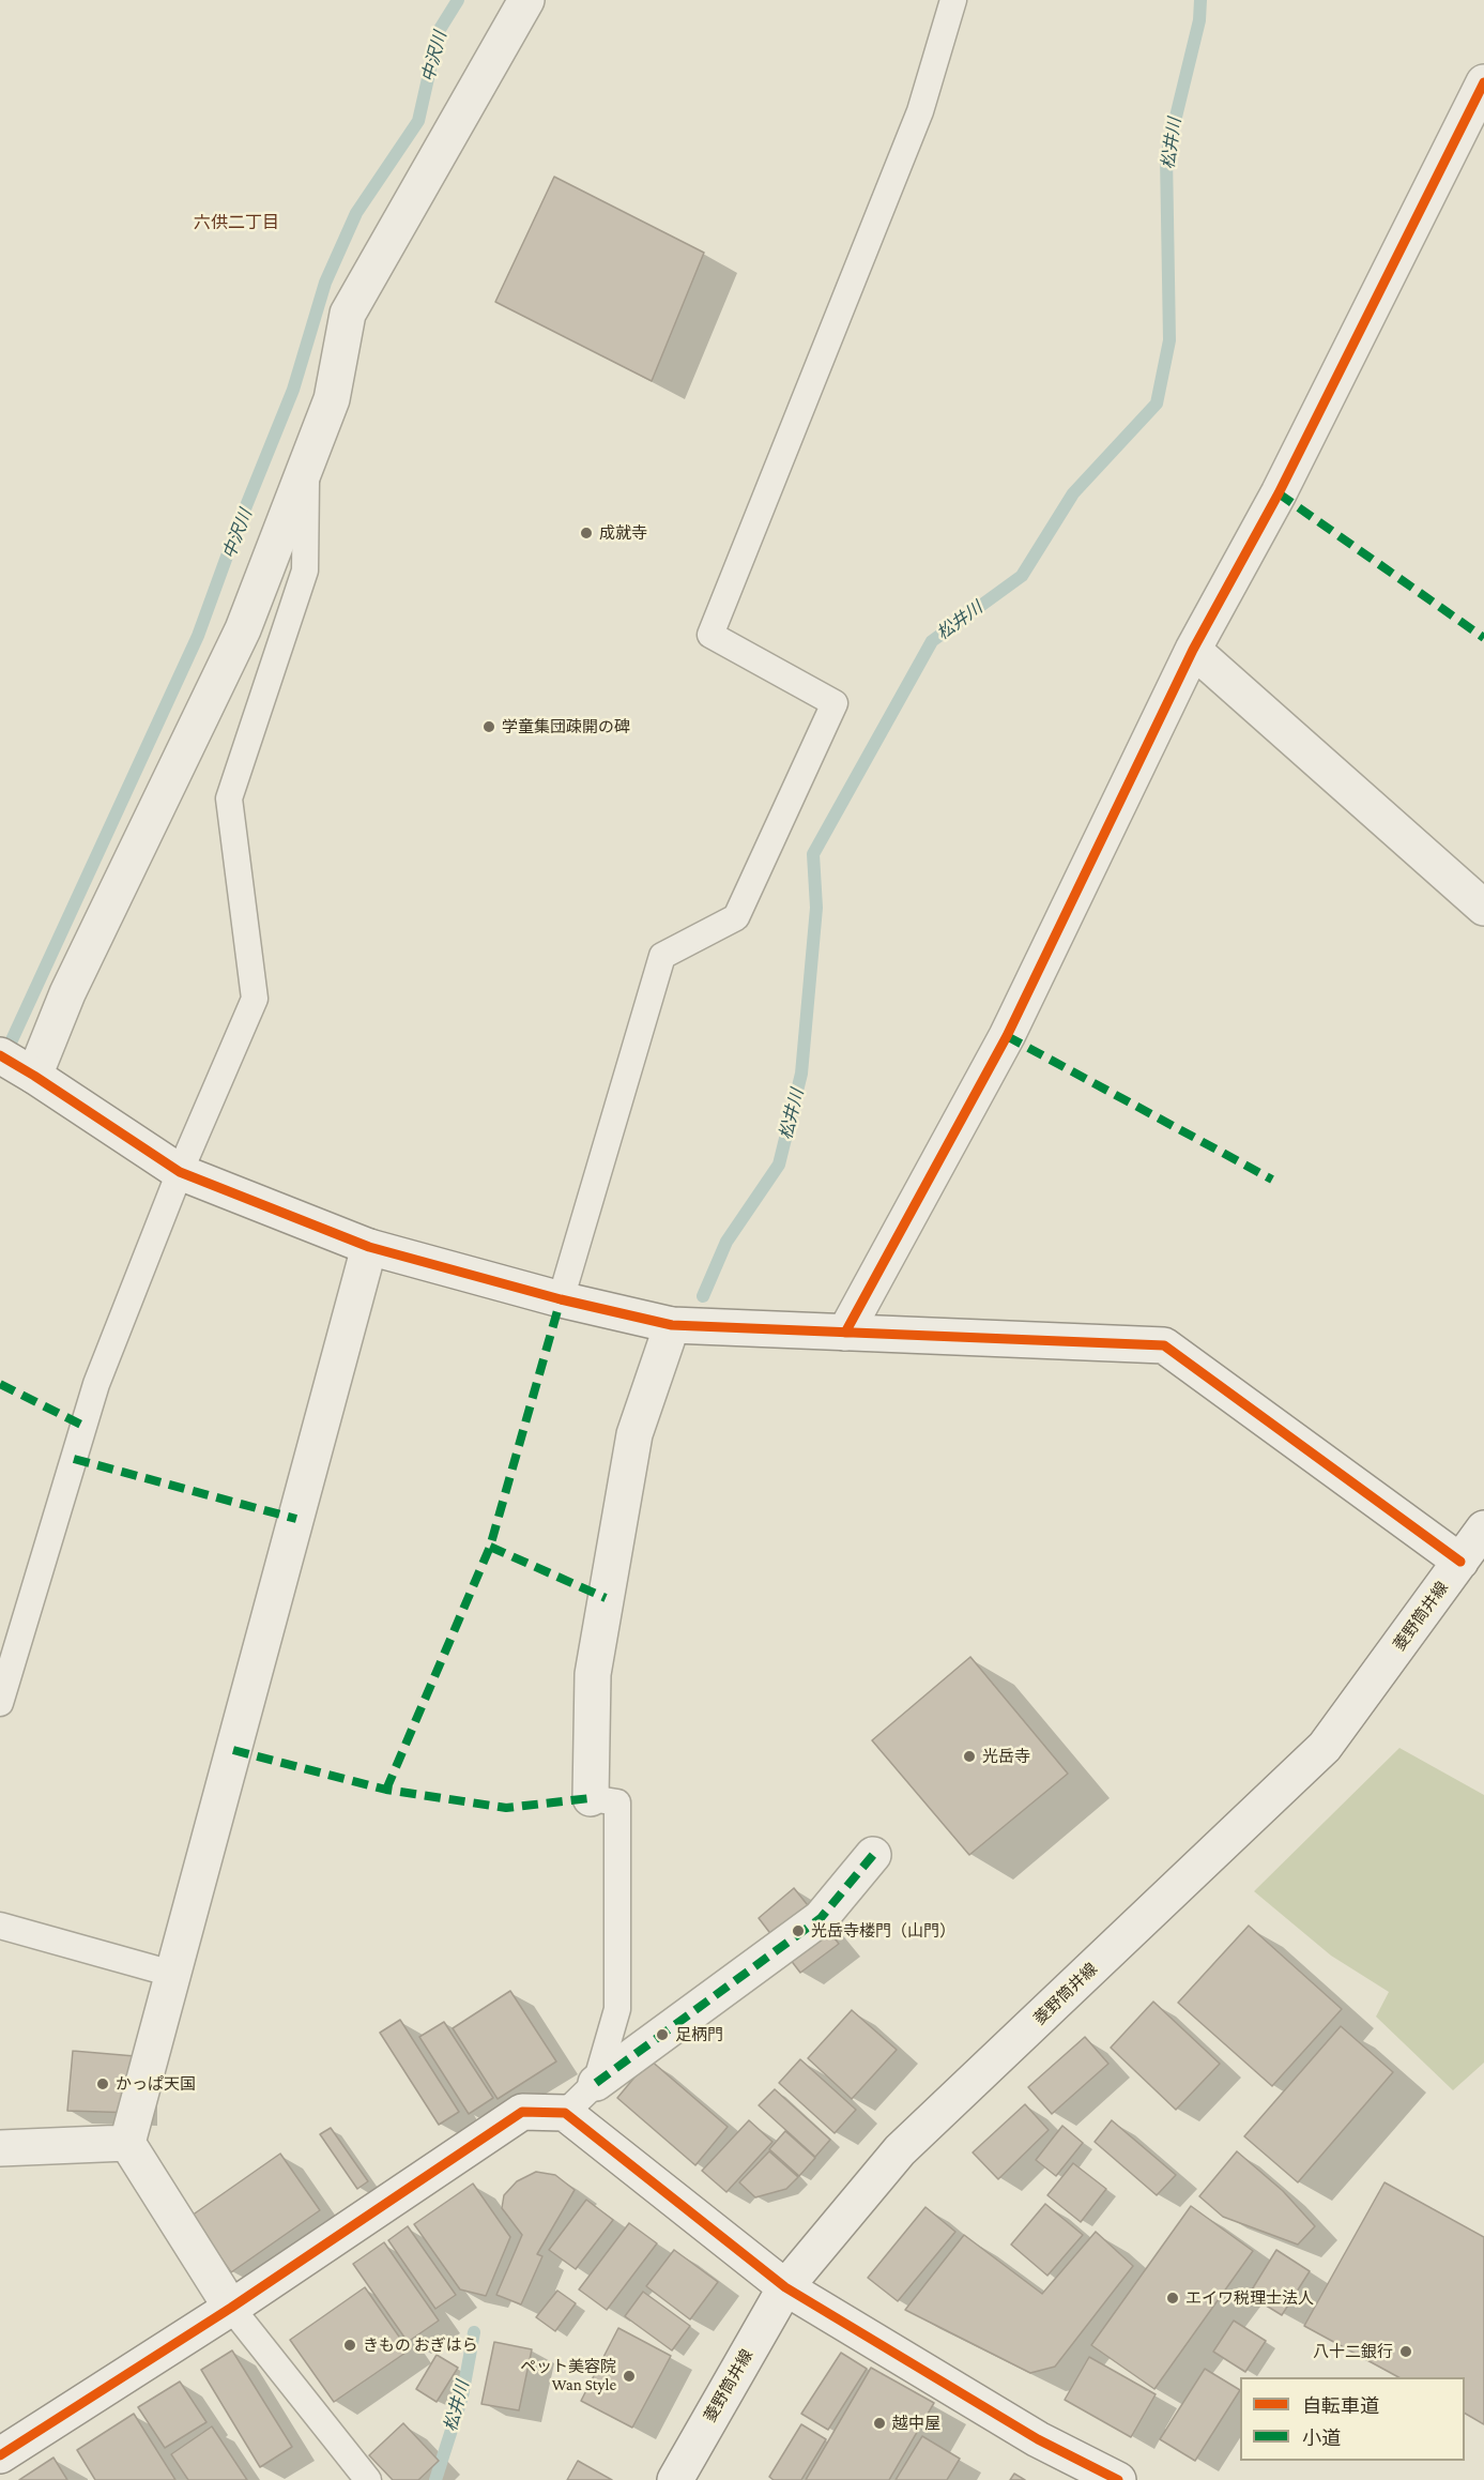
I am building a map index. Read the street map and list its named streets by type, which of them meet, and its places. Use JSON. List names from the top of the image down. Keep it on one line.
{"streets":{"street":["菱野筒井線"]},"districts":["六供二丁目"],"water":["中沢川","松井川"],"places":["成就寺","学童集団疎開の碑","光岳寺","光岳寺楼門（山門）","足柄門","かっぱ天国","エイワ税理士法人","きもの おぎはら","八十二銀行","ペット美容院 Wan Style","越中屋"],"legend":["自転車道","小道"]}
